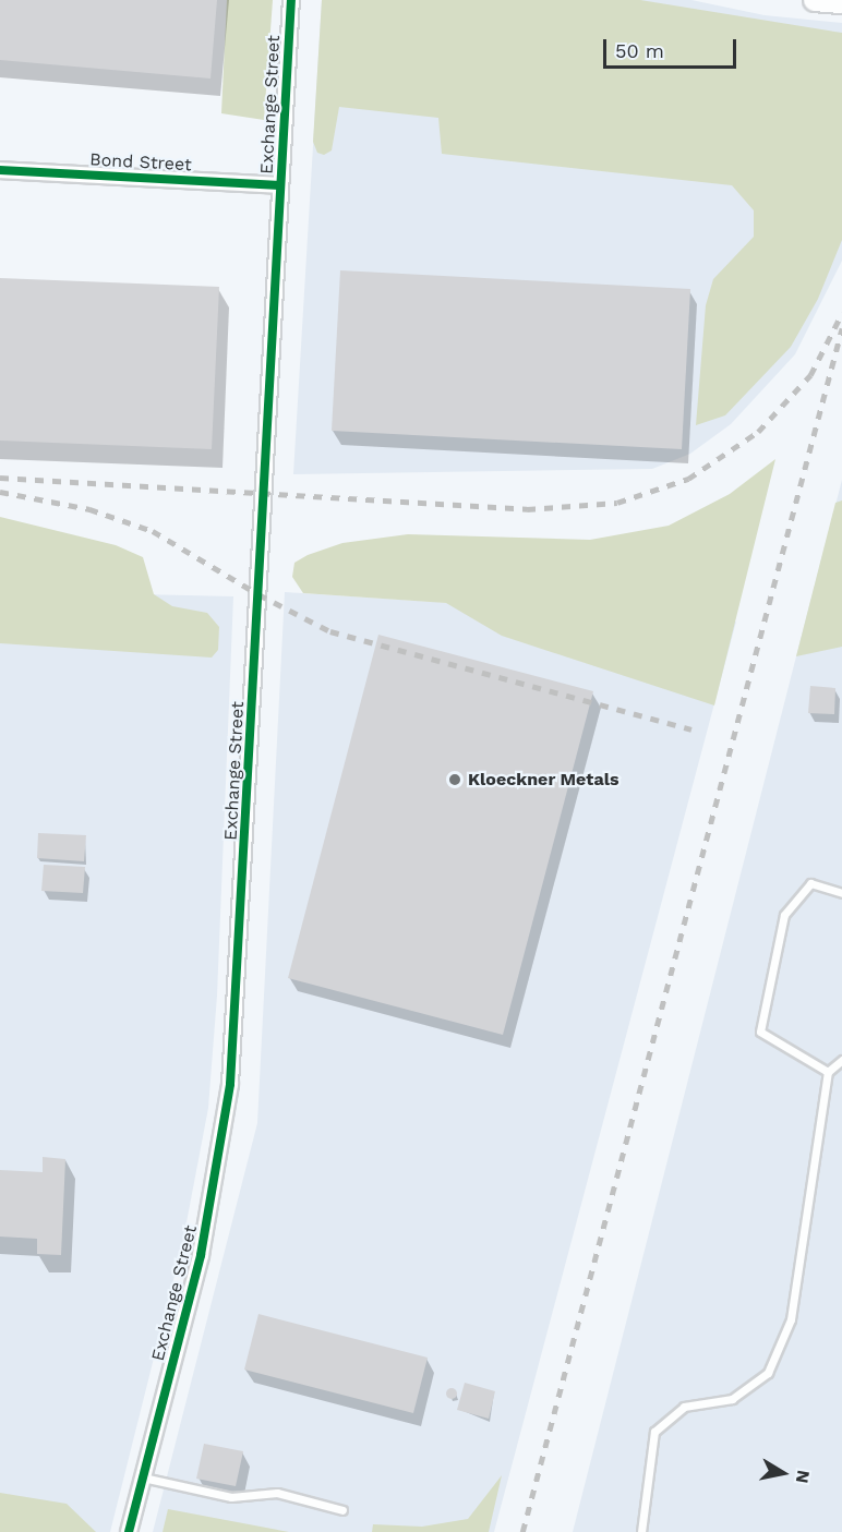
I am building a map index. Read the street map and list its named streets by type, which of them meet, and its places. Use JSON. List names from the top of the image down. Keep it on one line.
{"streets":{"street":["Exchange Street","Bond Street"]},"crossings":[["Exchange Street","Bond Street"]],"places":["Kloeckner Metals"],"scale_bar":"50 m","north":"right"}
